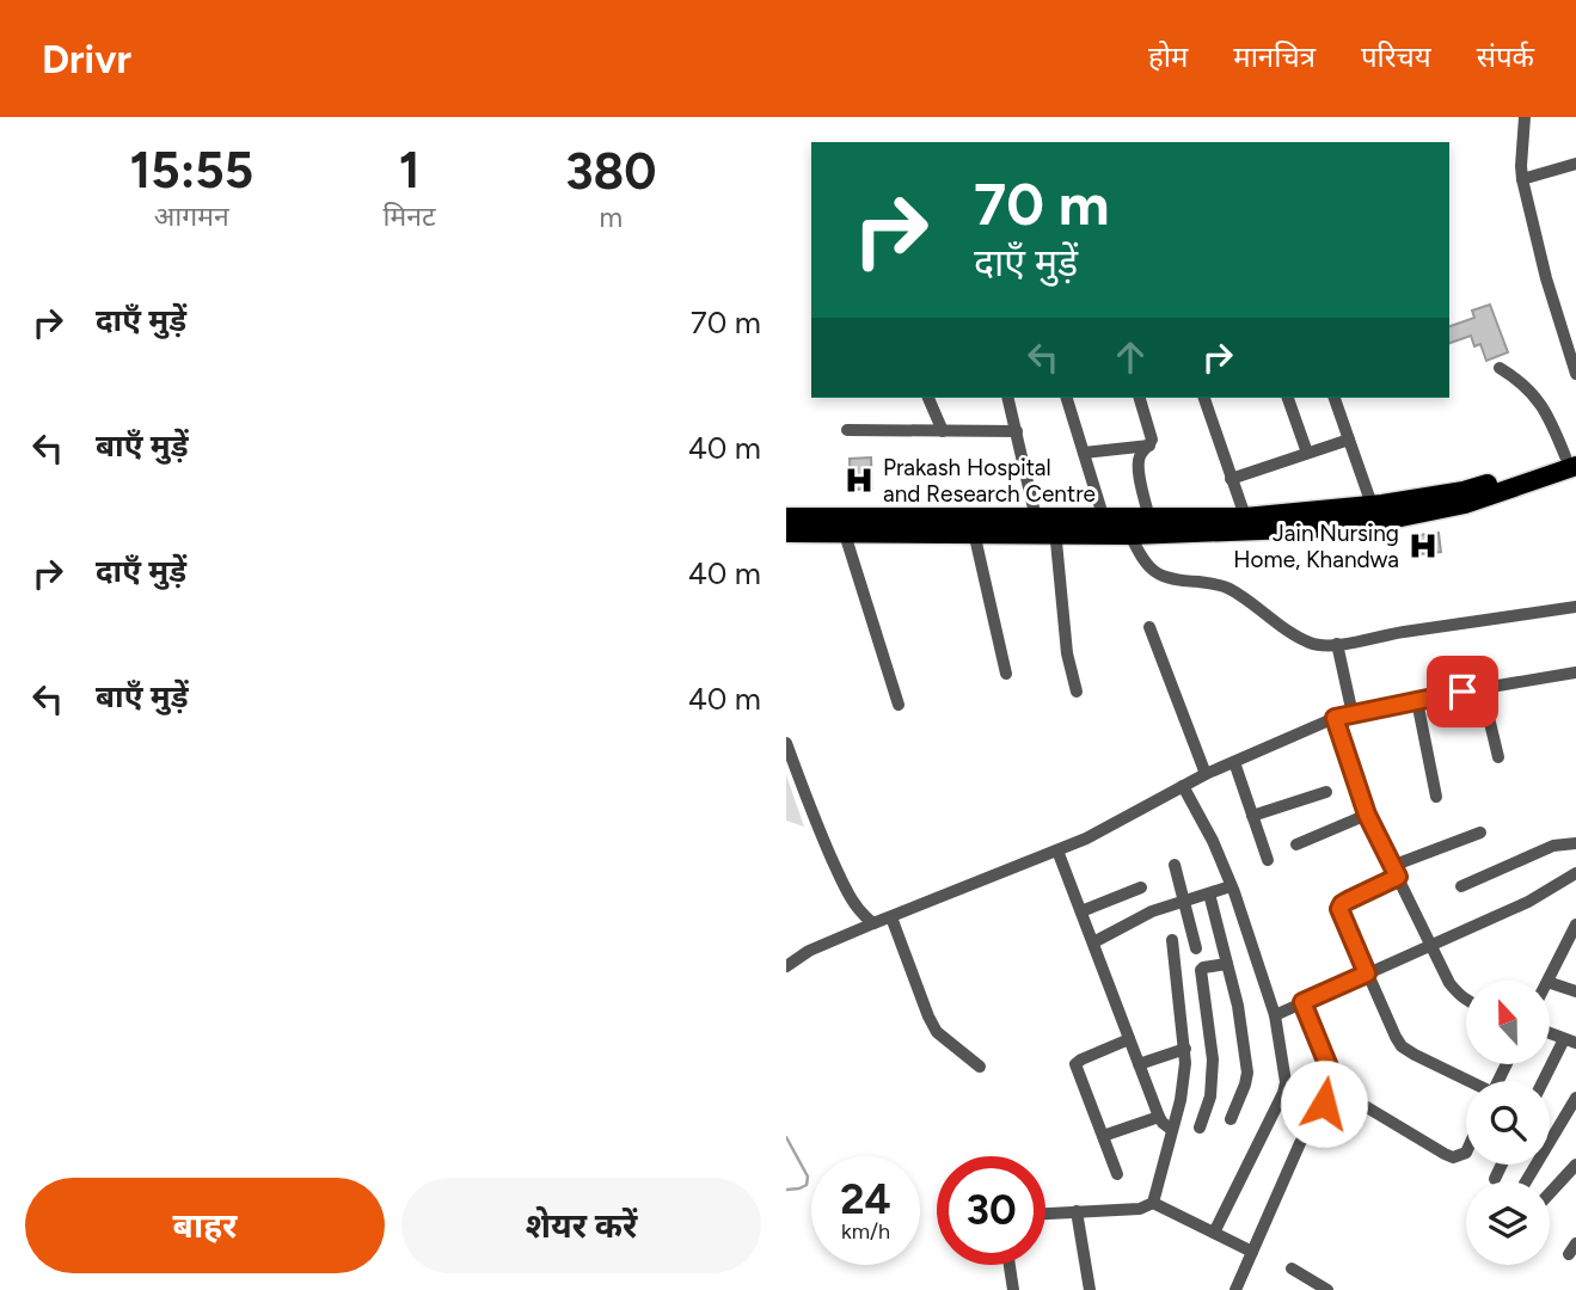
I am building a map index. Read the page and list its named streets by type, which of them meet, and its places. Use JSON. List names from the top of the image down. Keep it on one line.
{"places":{"hospital":["Prakash Hospital and Research Centre","Jain Nursing Home, Khandwa"]},"north":"top","page":{"header":"Drivr","nav":["होम","मानचित्र","परिचय","संपर्क"],"eta":["15:55","आगमन","1","मिनट","380","m"],"turn":["70 m","दाएँ मुड़ें"],"list":[{"name":"दाएँ मुड़ें","value":"70 m"},{"name":"बाएँ मुड़ें","value":"40 m"},{"name":"दाएँ मुड़ें","value":"40 m"},{"name":"बाएँ मुड़ें","value":"40 m"}],"speed":"24 km/h","limit":"30","buttons":["बाहर","शेयर करें"]}}
